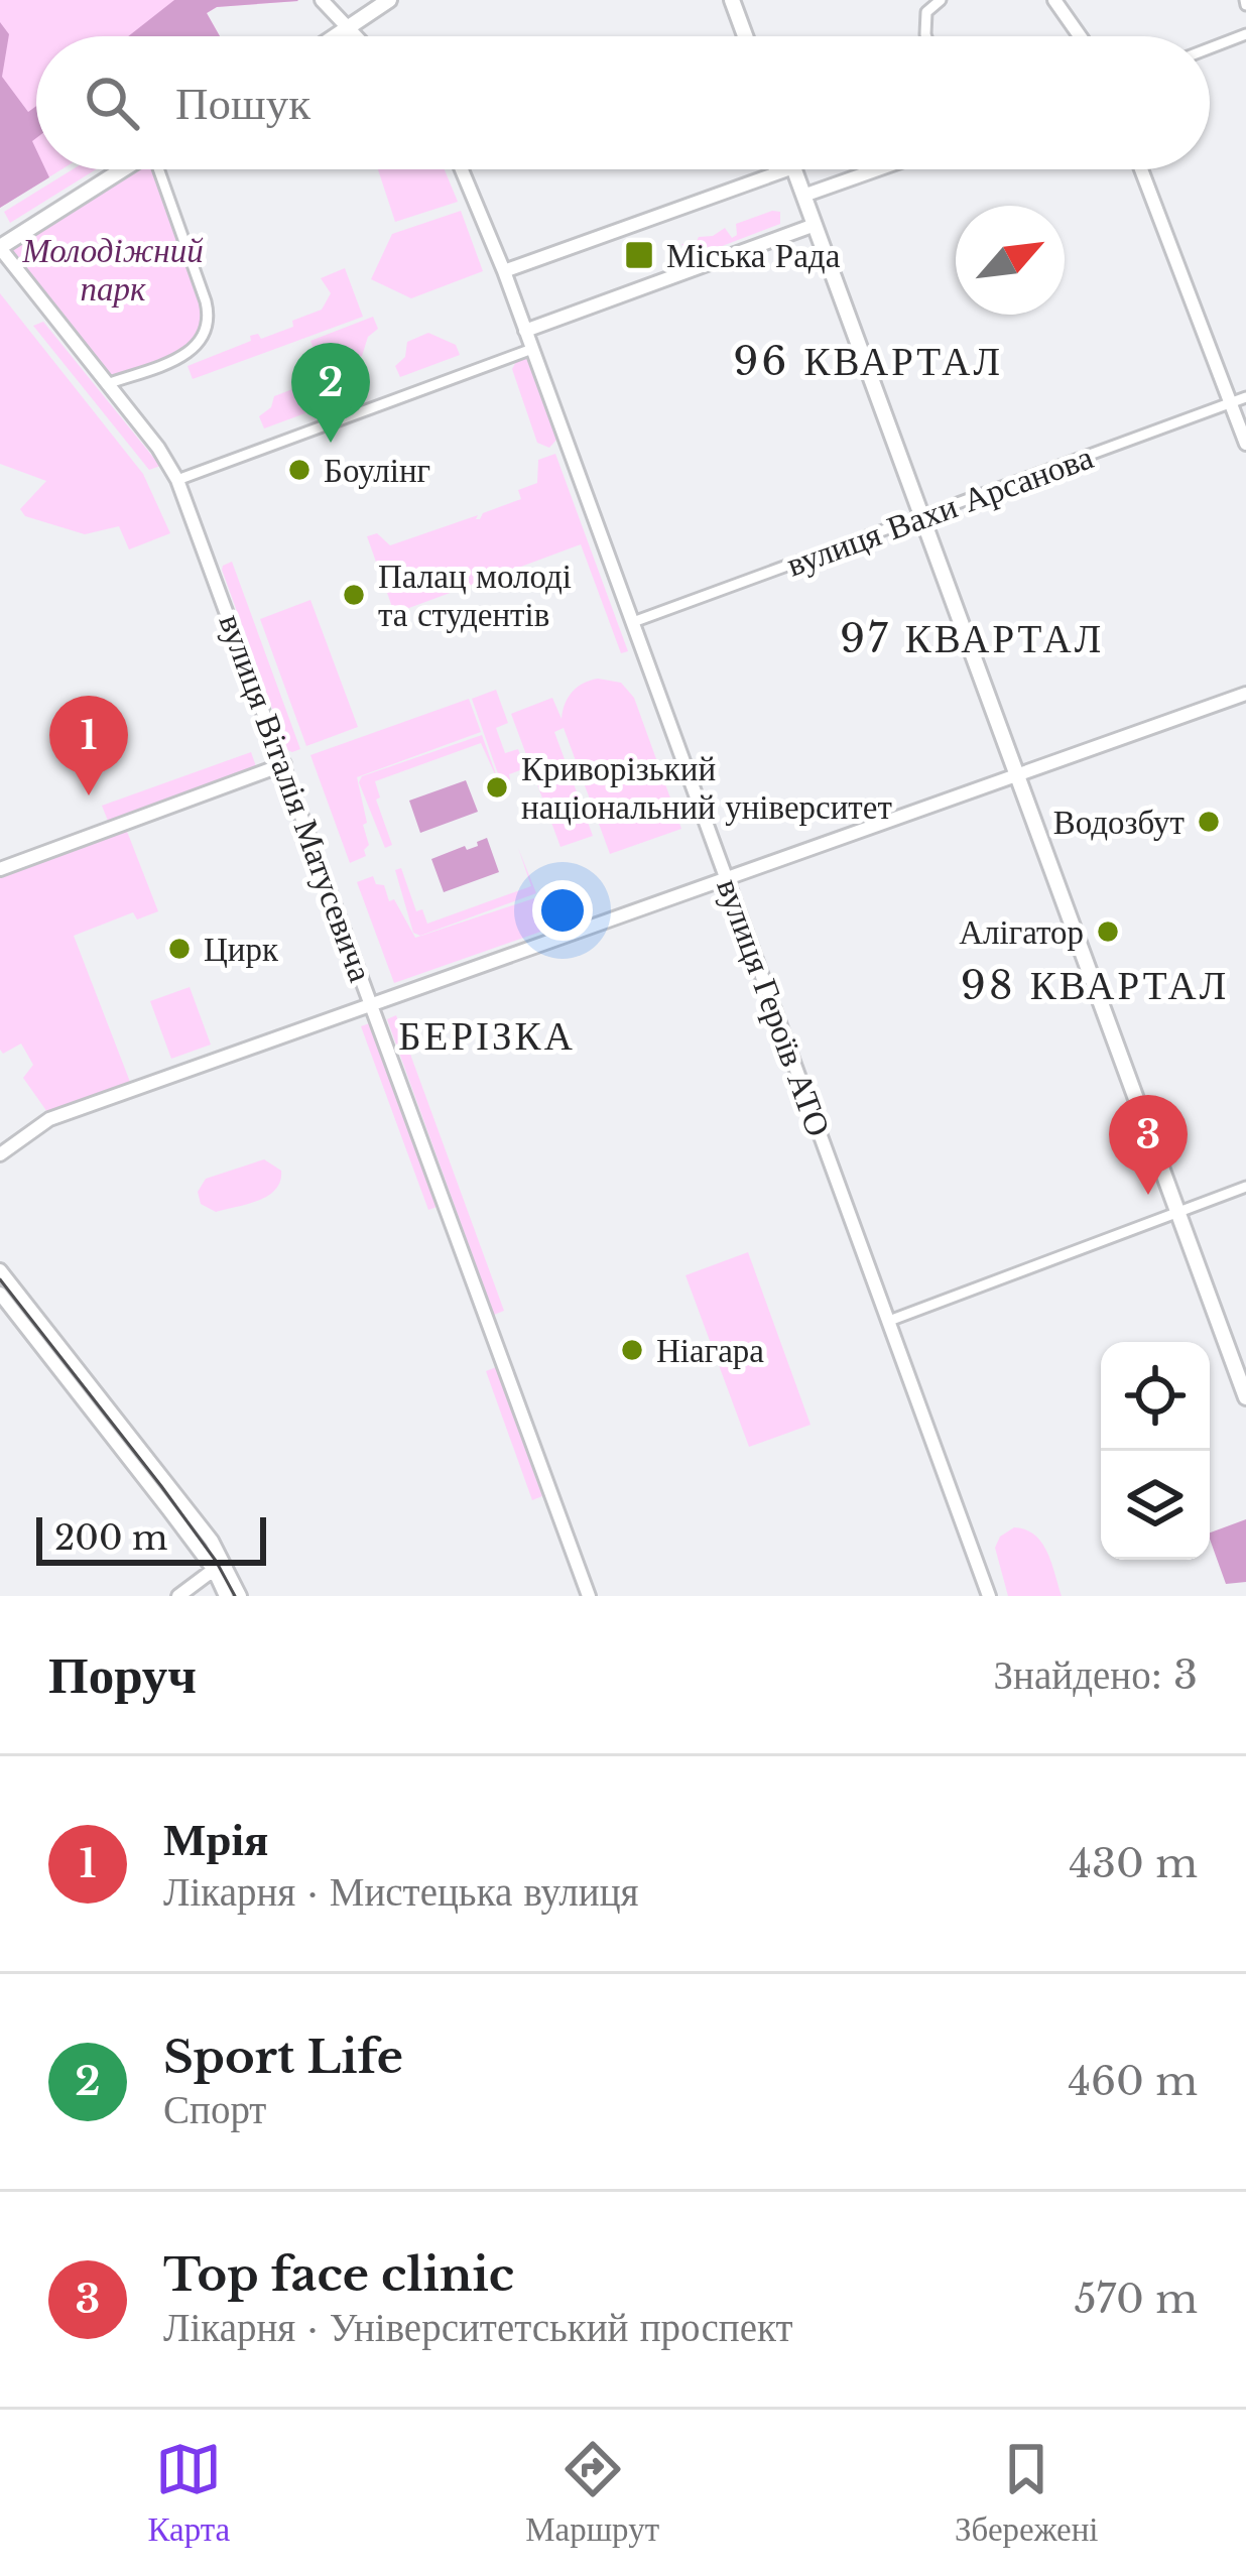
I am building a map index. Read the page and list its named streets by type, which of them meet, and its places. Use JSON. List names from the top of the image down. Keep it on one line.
{"streets":{"street":["вулиця Вахи Арсанова","вулиця Віталія Матусевича","вулиця Героїв АТО"]},"crossings":[["вулиця Вахи Арсанова","вулиця Героїв АТО"]],"districts":["96 КВАРТАЛ","97 КВАРТАЛ","98 КВАРТАЛ","БЕРІЗКА"],"parks":["Молодіжний парк"],"places":{"transit":["Міська Рада"],"other":["Боулінг","Палац молоді та студентів","Криворізький національний університет","Водозбут","Алігатор","Цирк","Ніагара"]},"scale_bar":"200 m","north":"top right","page":{"search":"Пошук","pins":["2","1","3"],"scale":"200 m","heading":["Поруч","Знайдено: 3"],"list":[{"mark":"1","name":"Мрія","note":"Лікарня · Мистецька вулиця","value":"430 m"},{"mark":"2","name":"Sport Life","note":"Спорт","value":"460 m"},{"mark":"3","name":"Top face clinic","note":"Лікарня · Університетський проспект","value":"570 m"}],"nav":["Карта","Маршрут","Збережені"]}}
